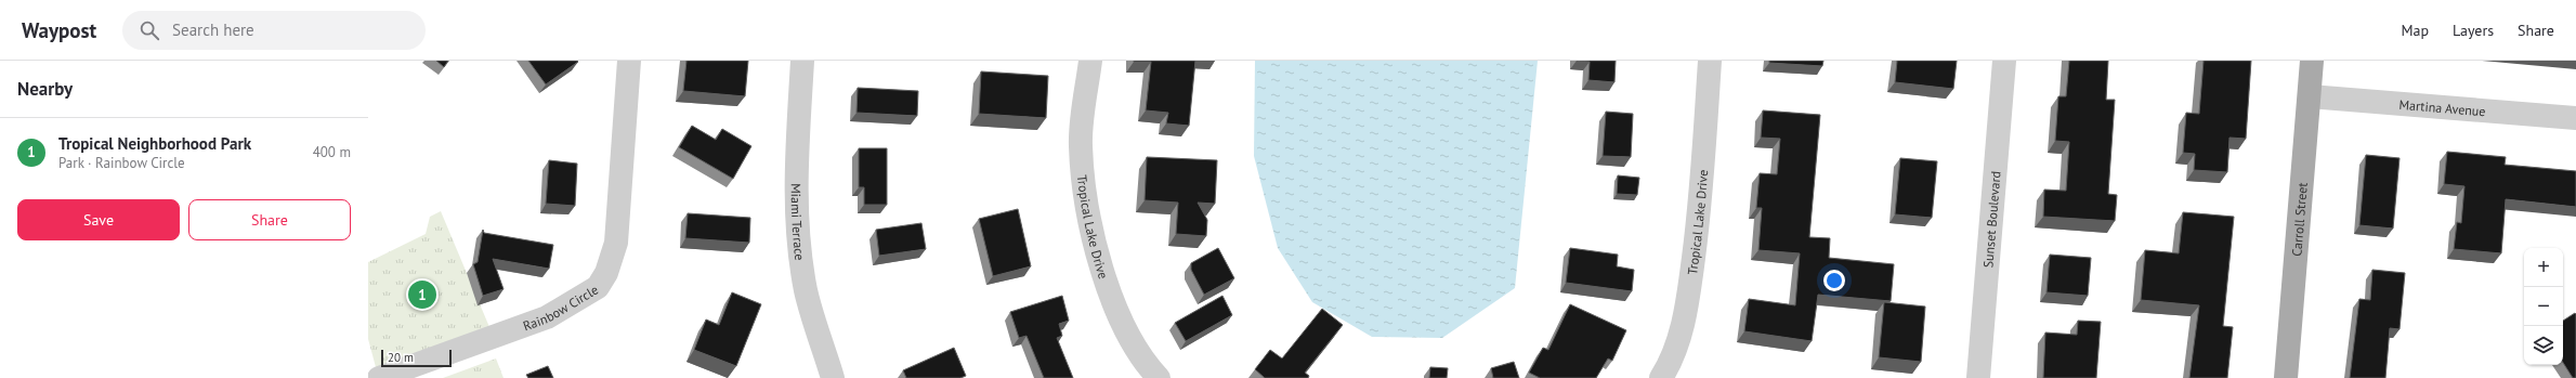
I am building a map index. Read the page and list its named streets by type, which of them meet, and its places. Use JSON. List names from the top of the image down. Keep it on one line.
{"streets":{"main road":["Carroll Street"],"street":["Martina Avenue","Sunset Boulevard","Miami Terrace","Tropical Lake Drive","Rainbow Circle"]},"crossings":[["Martina Avenue","Carroll Street"]],"scale_bar":"20 m","page":{"header":"Waypost","search":"Search here","nav":["Map","Layers","Share"],"heading":"Nearby","list":[{"mark":"1","name":"Tropical Neighborhood Park","note":"Park · Rainbow Circle","value":"400 m"}],"buttons":["Save","Share"],"map_buttons":["+","−"],"pins":"1","scale":"20 m"}}
